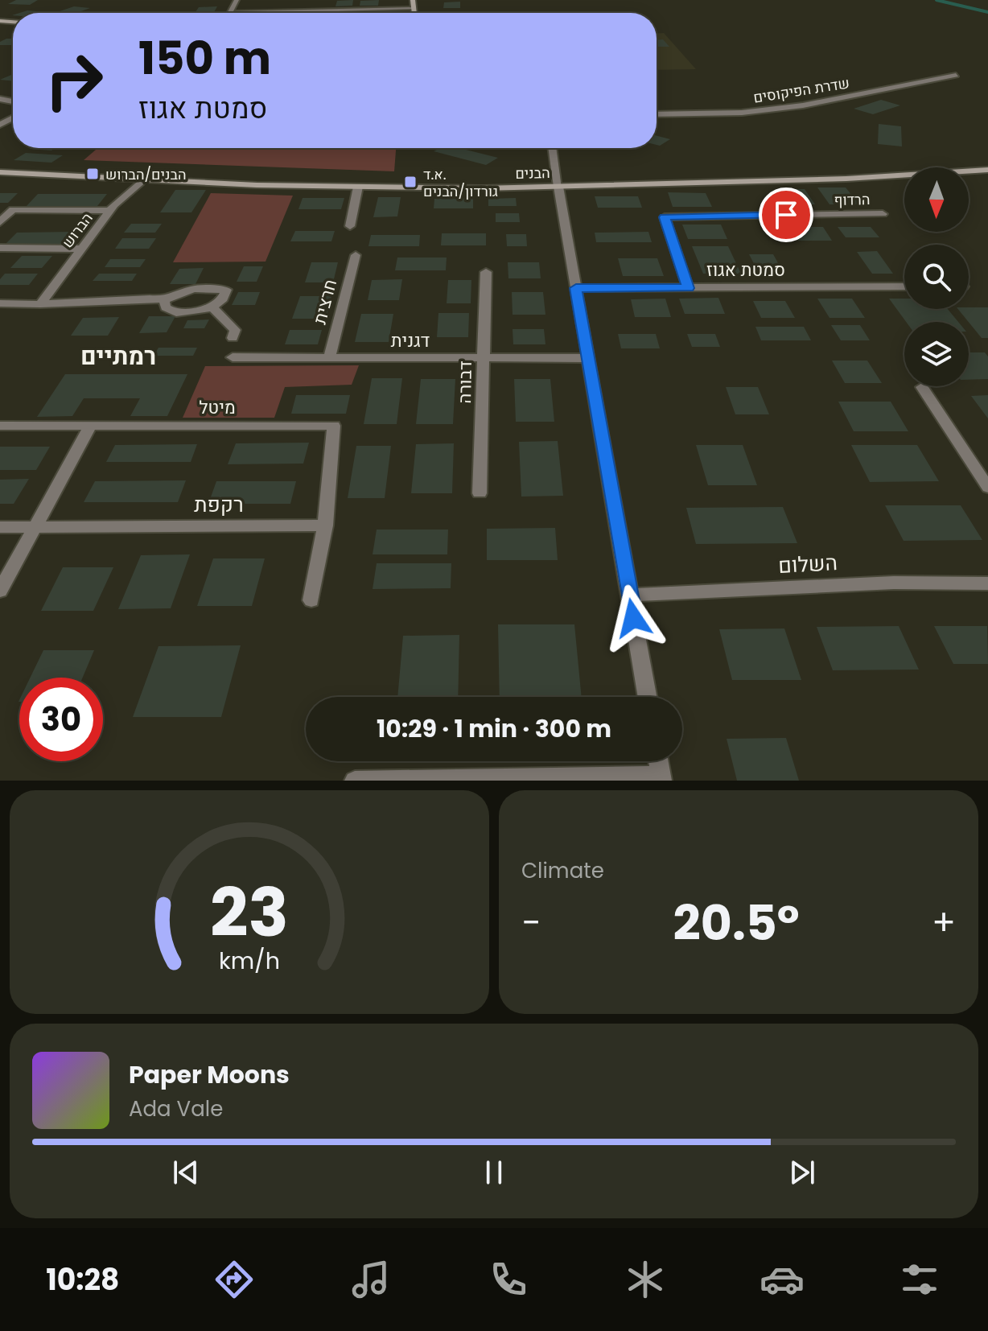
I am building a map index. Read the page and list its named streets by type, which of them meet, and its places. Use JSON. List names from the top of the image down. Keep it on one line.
{"streets":{"street":["שדרת הפיקוסים","הבנים","הרדוף","הברוש","סמטת אגוז","חרצית","דגנית","דבורה","מיטל","רקפת","השלום"]},"crossings":[["הבנים","הברוש"],["הרדוף","סמטת אגוז"],["חרצית","דגנית"],["דגנית","דבורה"],["מיטל","רקפת"]],"districts":["רמתיים"],"places":{"transit":["הבנים/הברוש","א.ד. גורדון/הבנים"]},"north":"bottom","page":{"turn":["150 m","סמטת אגוז"],"limit":"30","trip":"10:29 · 1 min · 300 m","tile":"Climate","heat":["−","20.5°","+"],"song":["Paper Moons","Ada Vale"],"tabs":"10:28","gauge":["23","km/h"]}}
